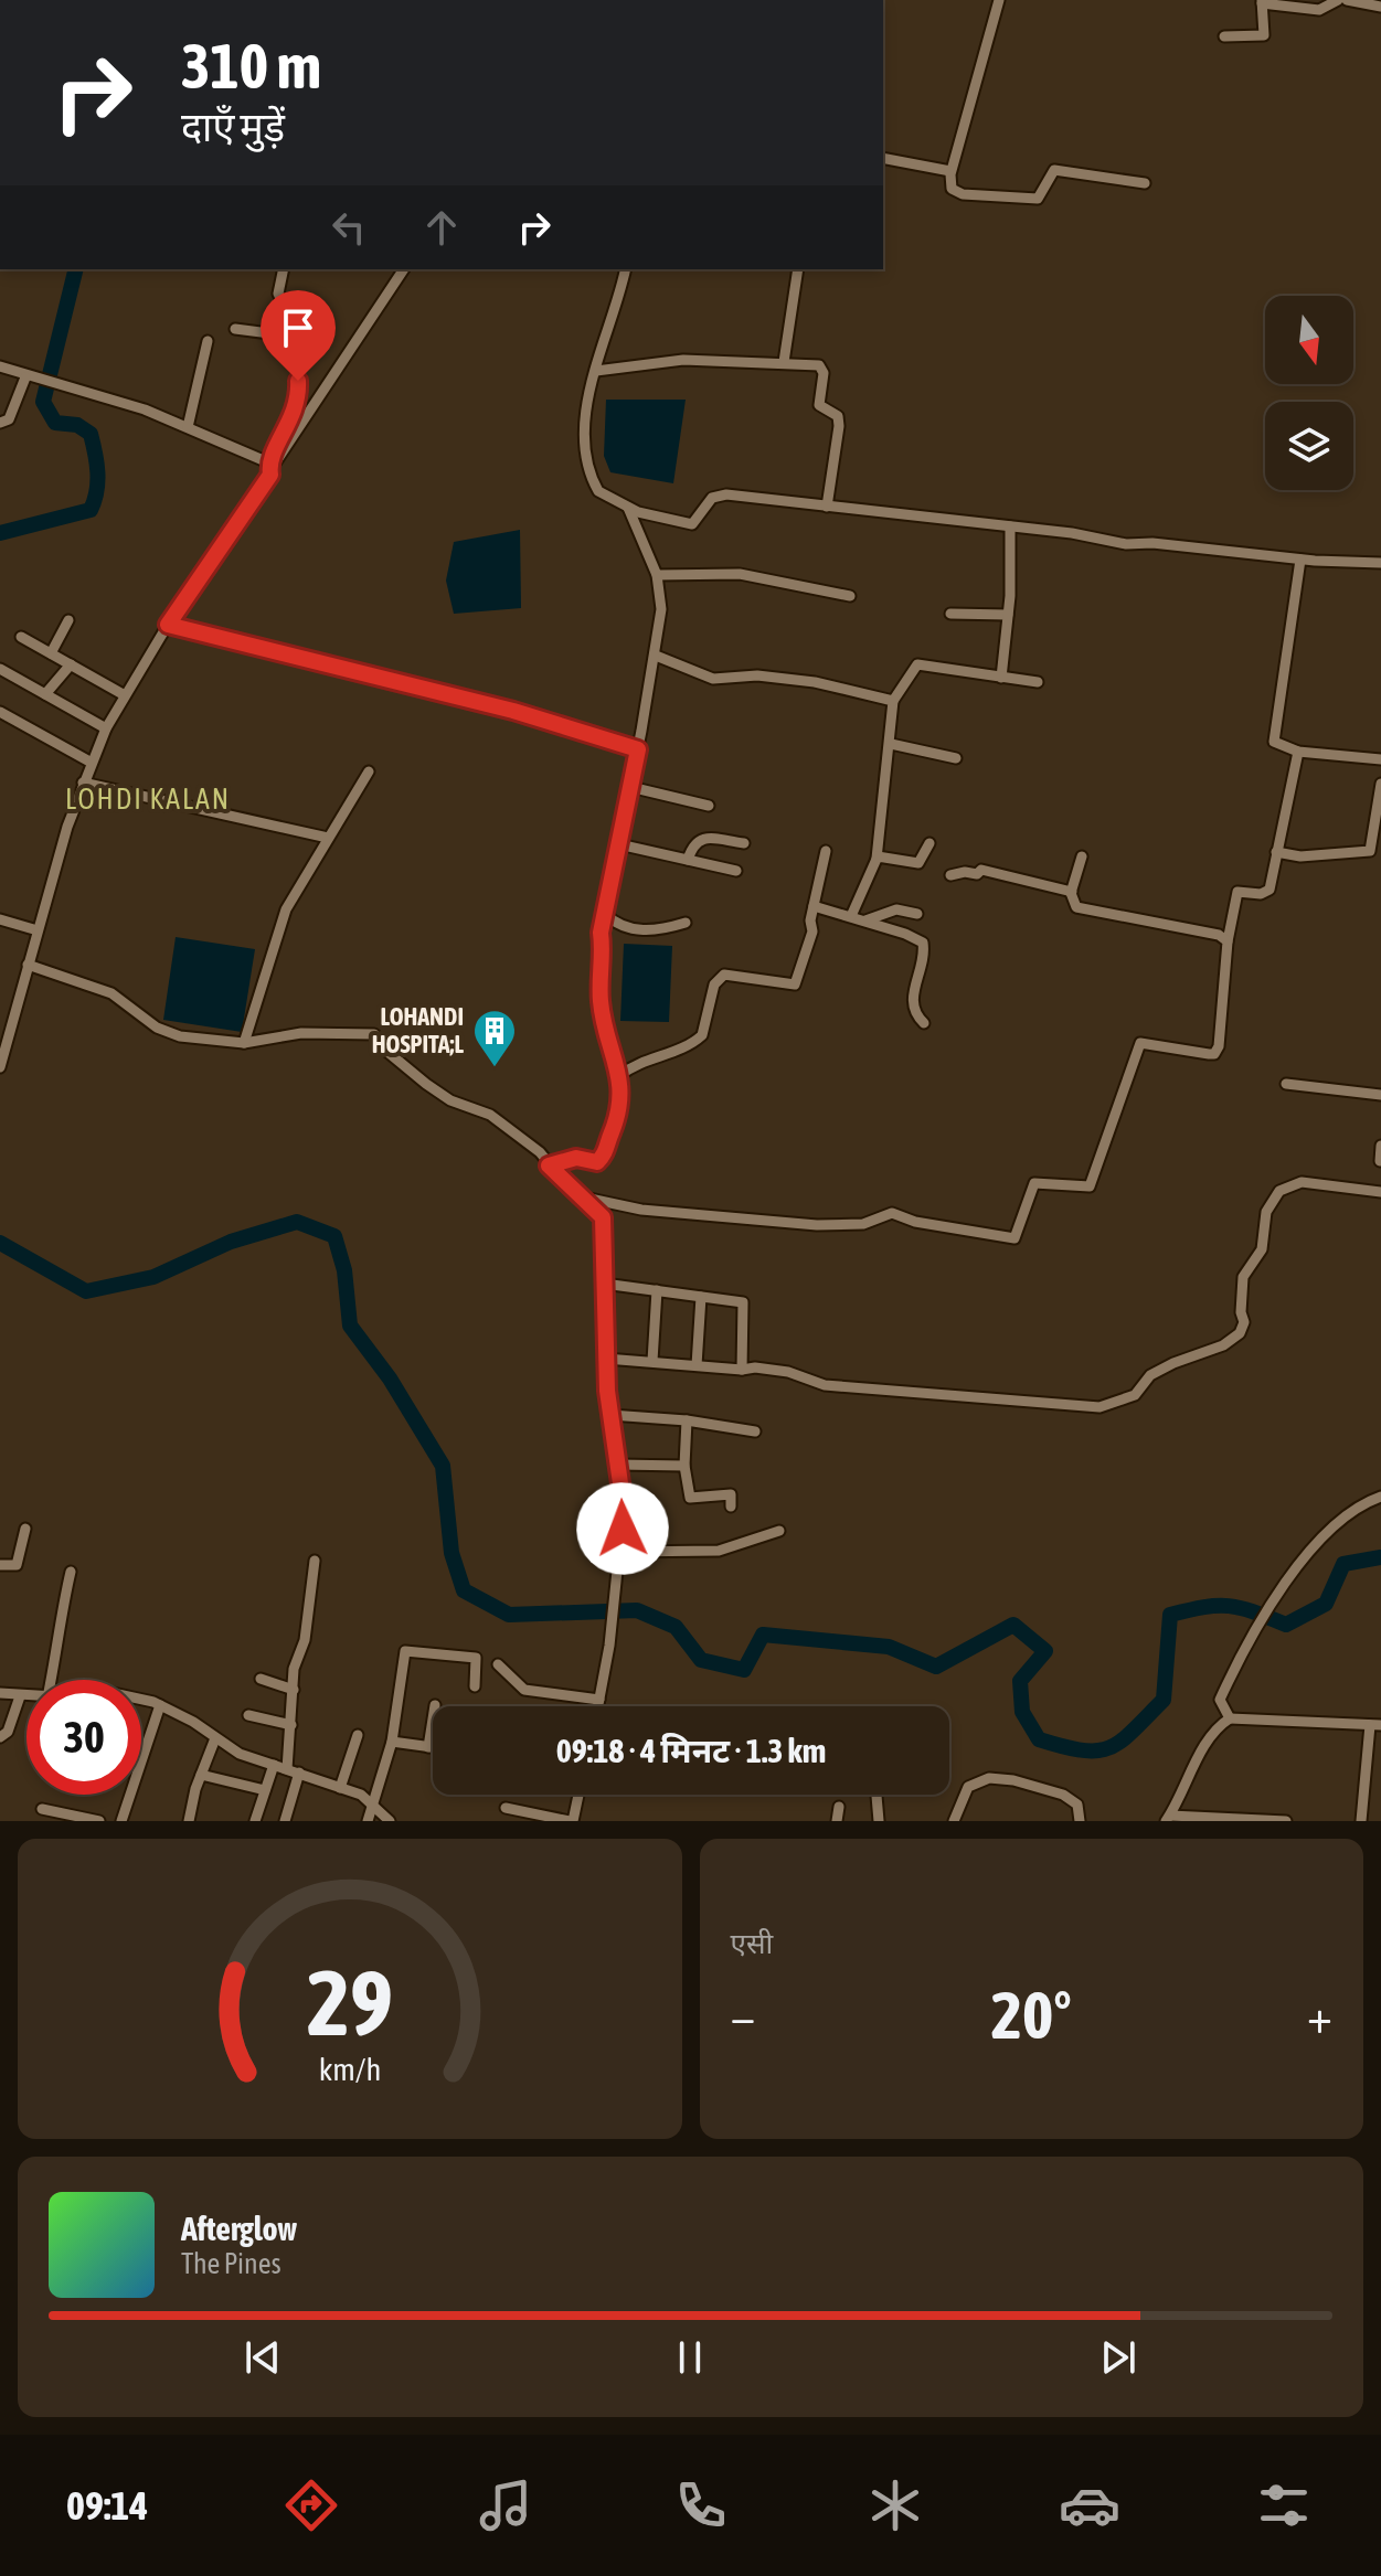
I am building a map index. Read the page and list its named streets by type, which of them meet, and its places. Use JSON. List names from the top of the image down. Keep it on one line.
{"districts":["LOHDI KALAN"],"places":{"building":["LOHANDI HOSPITA;L"]},"north":"bottom","page":{"turn":["310 m","दाएँ मुड़ें"],"limit":"30","trip":"09:18 · 4 मिनट · 1.3 km","tile":"एसी","heat":["−","20°","+"],"song":["Afterglow","The Pines"],"tabs":"09:14","gauge":["29","km/h"]}}
